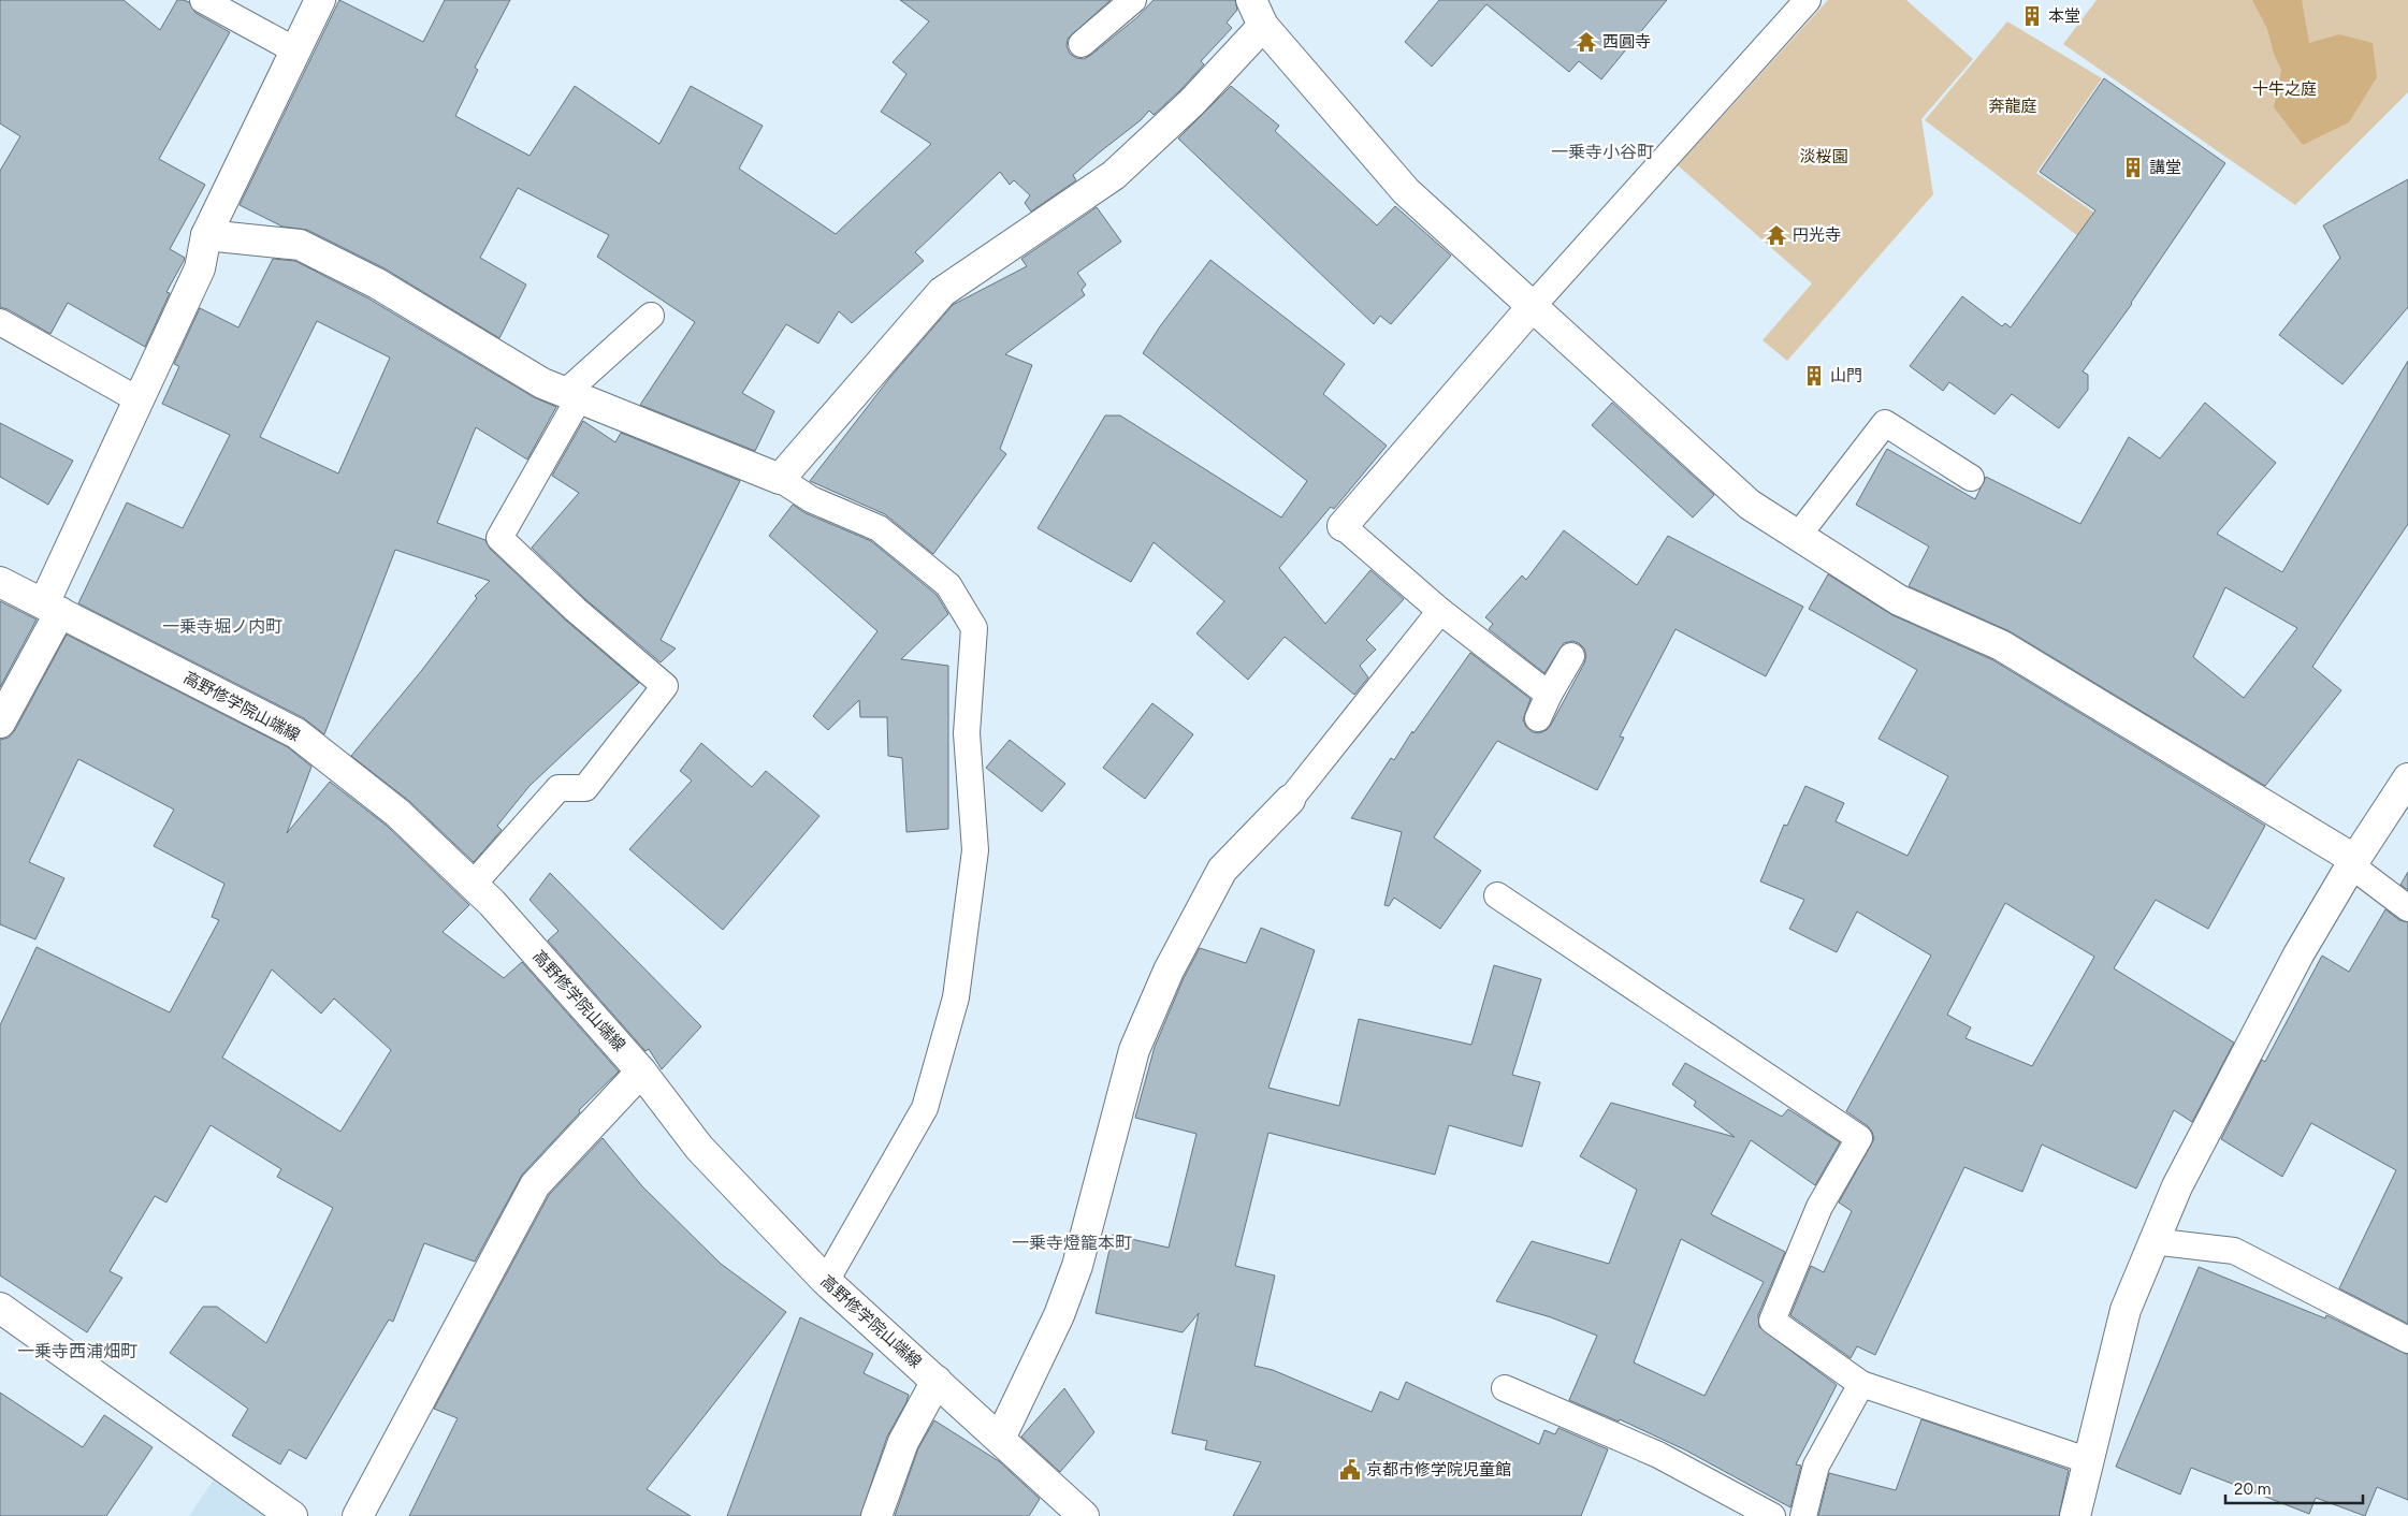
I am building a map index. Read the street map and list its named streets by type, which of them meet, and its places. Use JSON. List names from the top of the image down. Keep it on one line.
{"streets":{"street":["高野修学院山端線"]},"districts":["一乗寺小谷町","一乗寺堀ノ内町","一乗寺燈籠本町","一乗寺西浦畑町"],"parks":["十牛之庭","奔龍庭","淡桜園"],"places":{"building":["本堂","講堂","山門"],"temple":["西圓寺","円光寺"],"public building":["京都市修学院児童館"]},"scale_bar":"20 m"}
